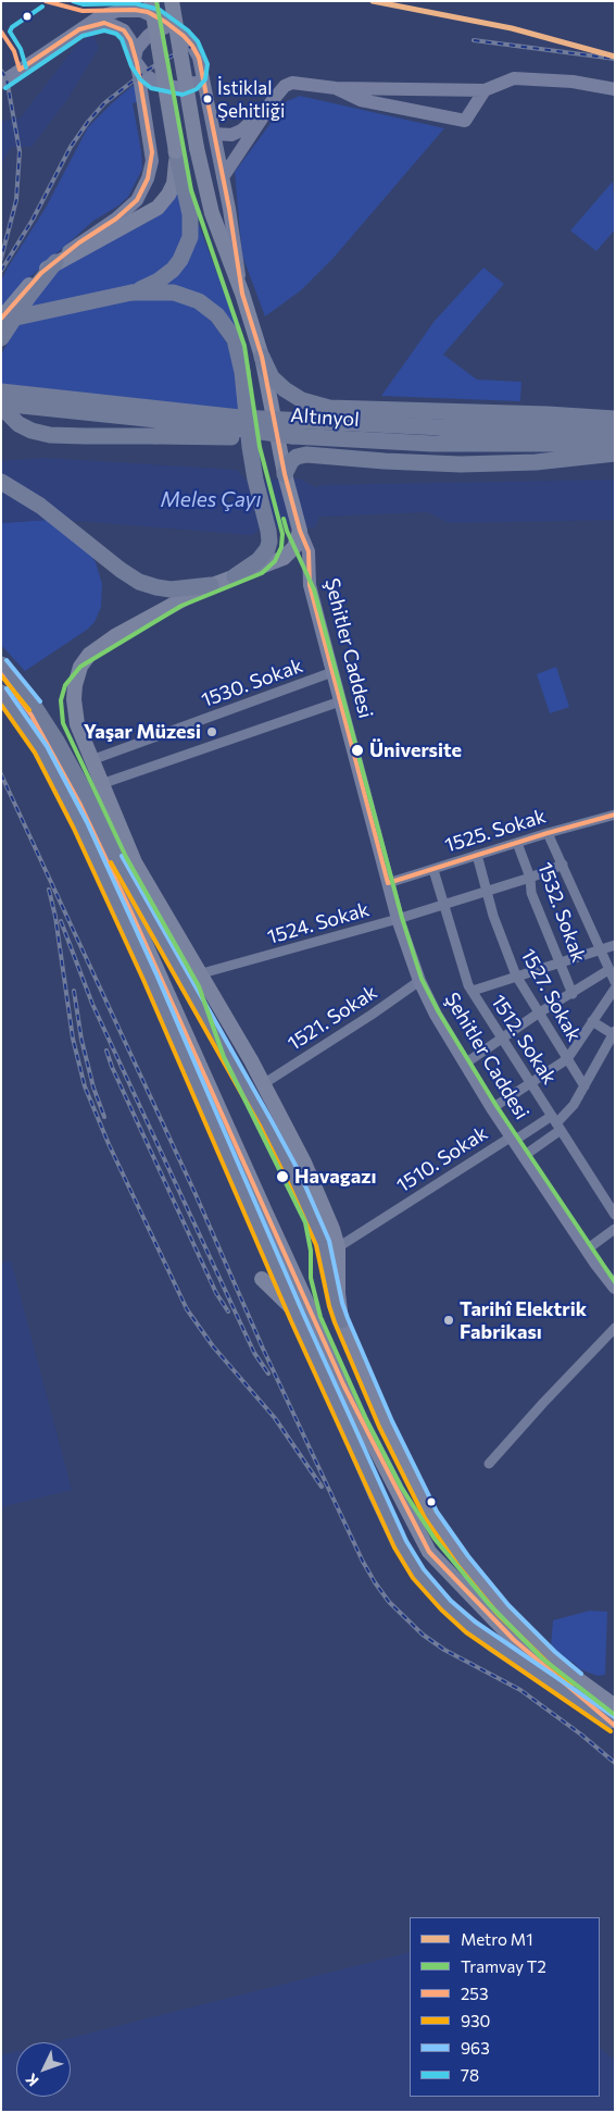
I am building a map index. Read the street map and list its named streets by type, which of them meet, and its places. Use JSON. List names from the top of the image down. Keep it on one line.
{"streets":{"highway":["Altınyol"],"main road":["Şehitler Caddesi"],"street":["1530. Sokak","1525. Sokak","1532. Sokak","1524. Sokak","1527. Sokak","1521. Sokak","1512. Sokak","1510. Sokak"]},"crossings":[["Şehitler Caddesi","1530. Sokak"],["Şehitler Caddesi","1525. Sokak"],["Şehitler Caddesi","1524. Sokak"],["Şehitler Caddesi","1521. Sokak"],["Şehitler Caddesi","1510. Sokak"],["1525. Sokak","1532. Sokak"],["1525. Sokak","1527. Sokak"],["1525. Sokak","1512. Sokak"],["1532. Sokak","1524. Sokak"],["1524. Sokak","1527. Sokak"],["1524. Sokak","1512. Sokak"],["1512. Sokak","1510. Sokak"]],"water":["Meles Çayı"],"places":["İstiklal Şehitliği","Yaşar Müzesi","Üniversite","Havagazı","Tarihî Elektrik Fabrikası"],"lines":["metro line M1","tram line T2","transit line 253","transit line 78","transit line 963","transit line 930"],"legend":["Metro M1","Tramvay T2","253","930","963","78"],"north":"bottom left"}
